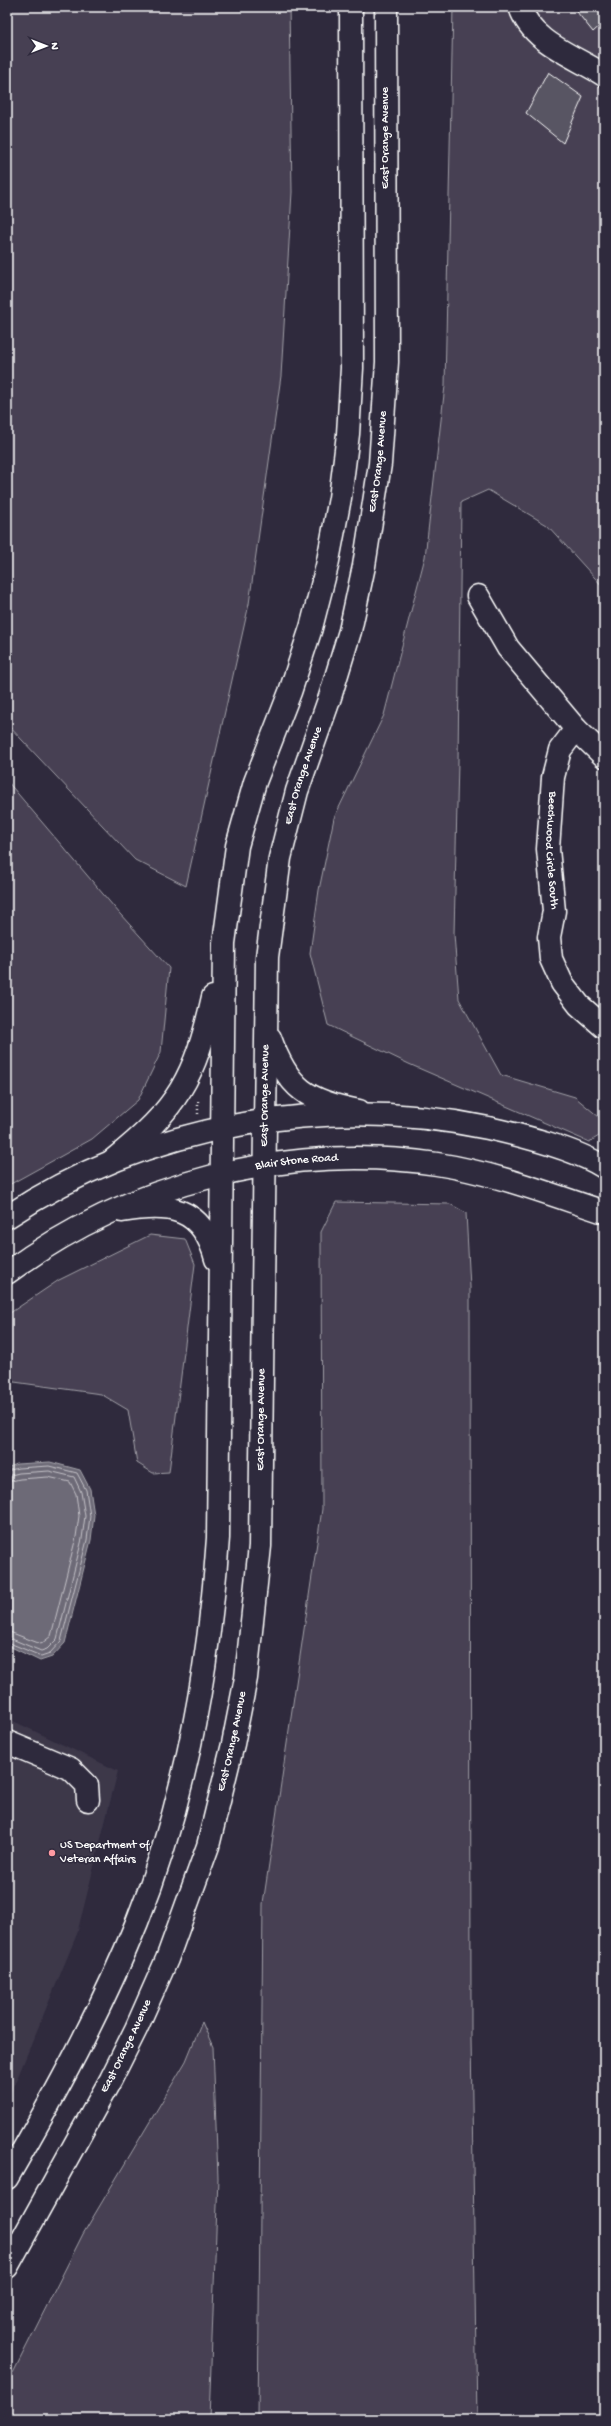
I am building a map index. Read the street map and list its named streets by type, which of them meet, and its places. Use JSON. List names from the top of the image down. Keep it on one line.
{"streets":{"street":["East Orange Avenue","Beechwood Circle South","Blair Stone Road"]},"crossings":[["East Orange Avenue","Blair Stone Road"]],"places":["US Department of Veteran Affairs"],"north":"right"}
